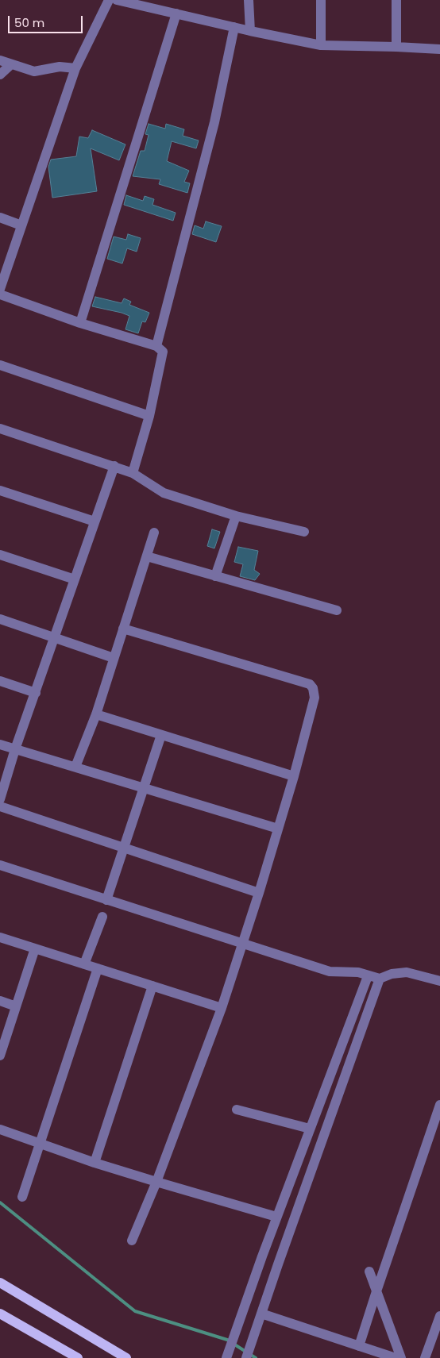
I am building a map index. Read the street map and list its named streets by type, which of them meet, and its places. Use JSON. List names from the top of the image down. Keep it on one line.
{"scale_bar":"50 m"}
